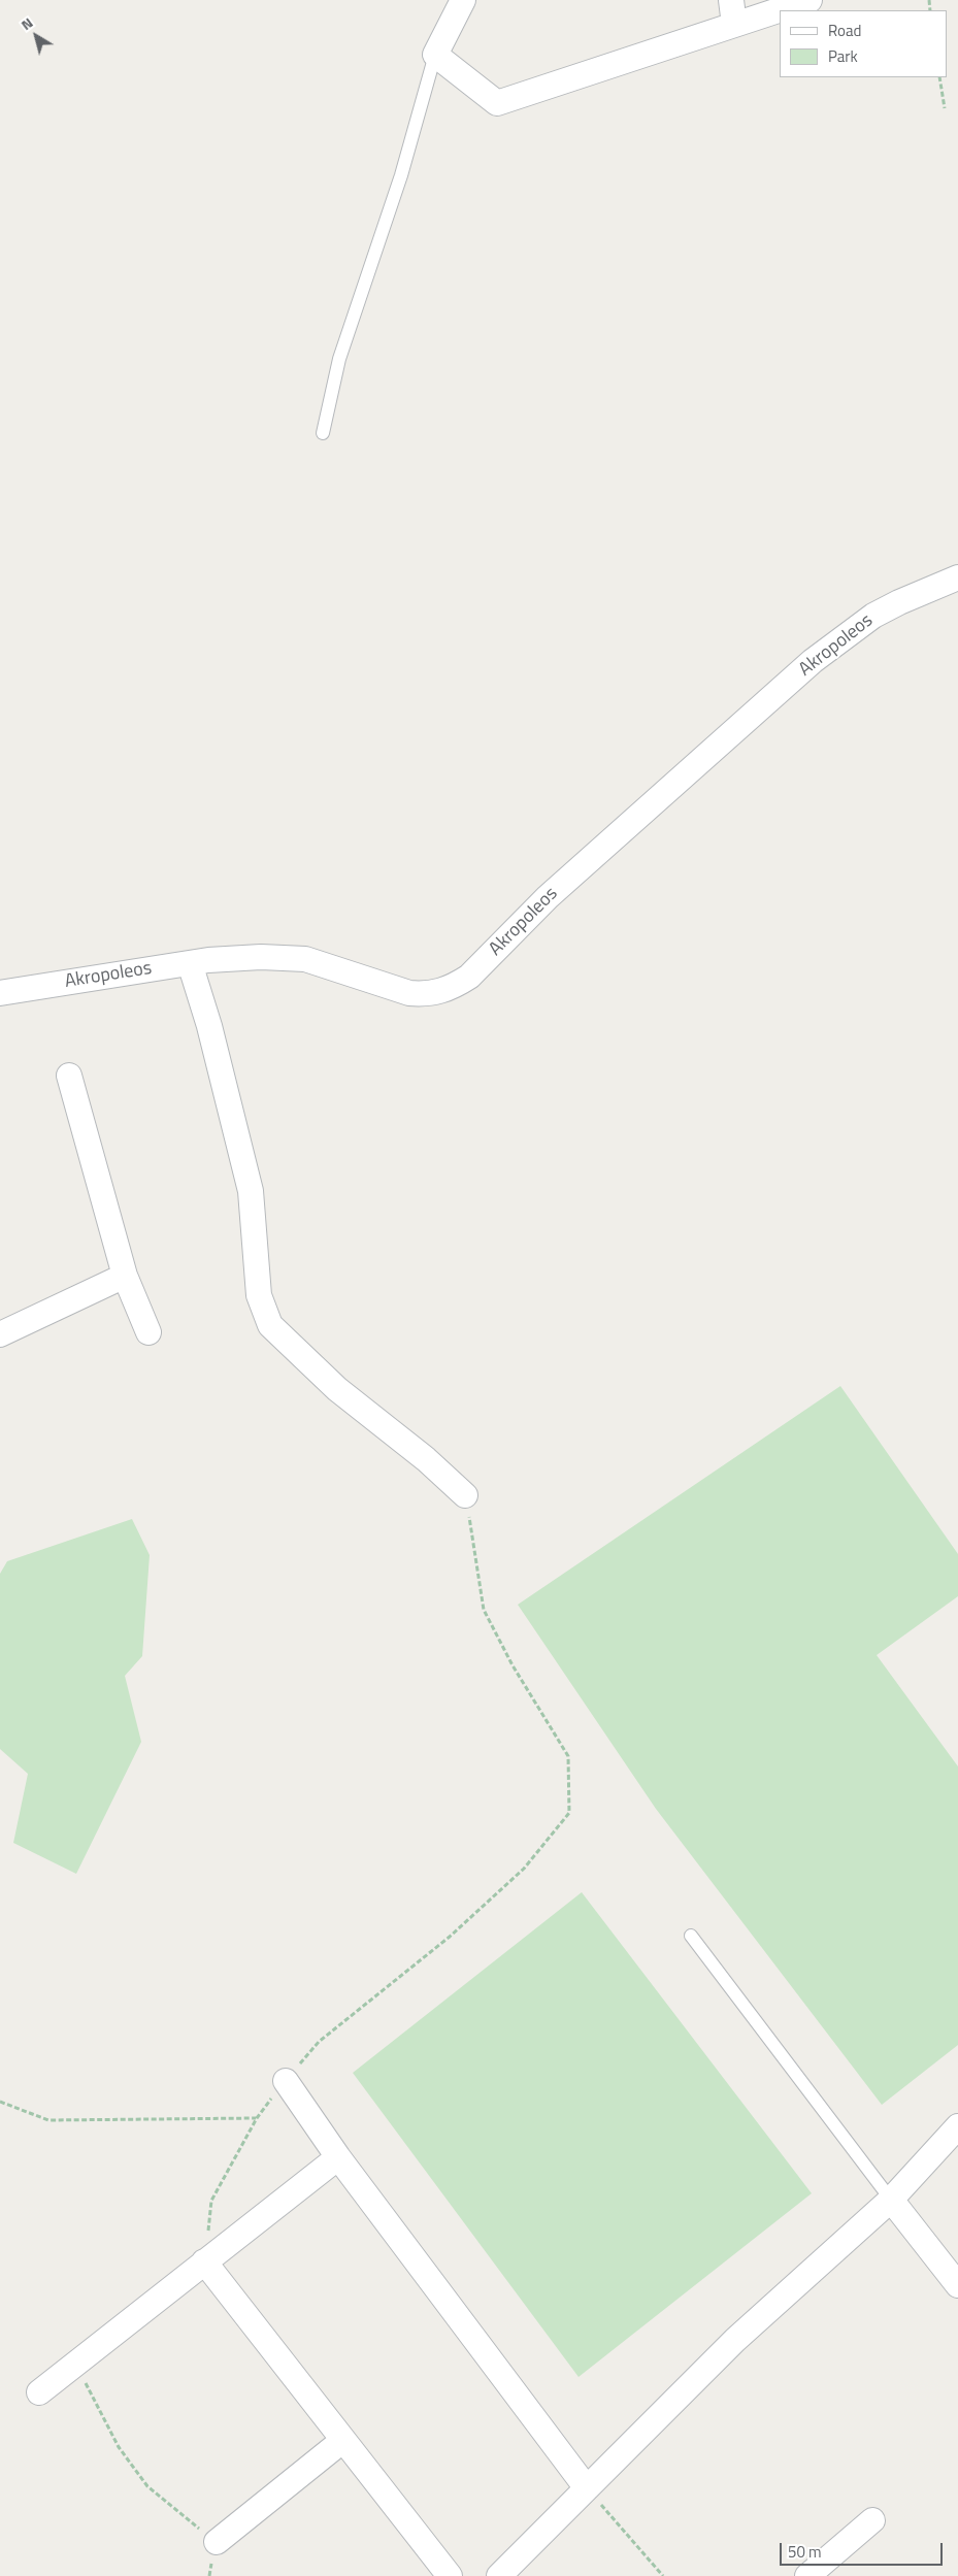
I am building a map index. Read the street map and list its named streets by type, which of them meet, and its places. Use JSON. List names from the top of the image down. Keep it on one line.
{"streets":{"street":["Akropoleos"]},"legend":["Road","Park"],"scale_bar":"50 m","north":"top left"}
